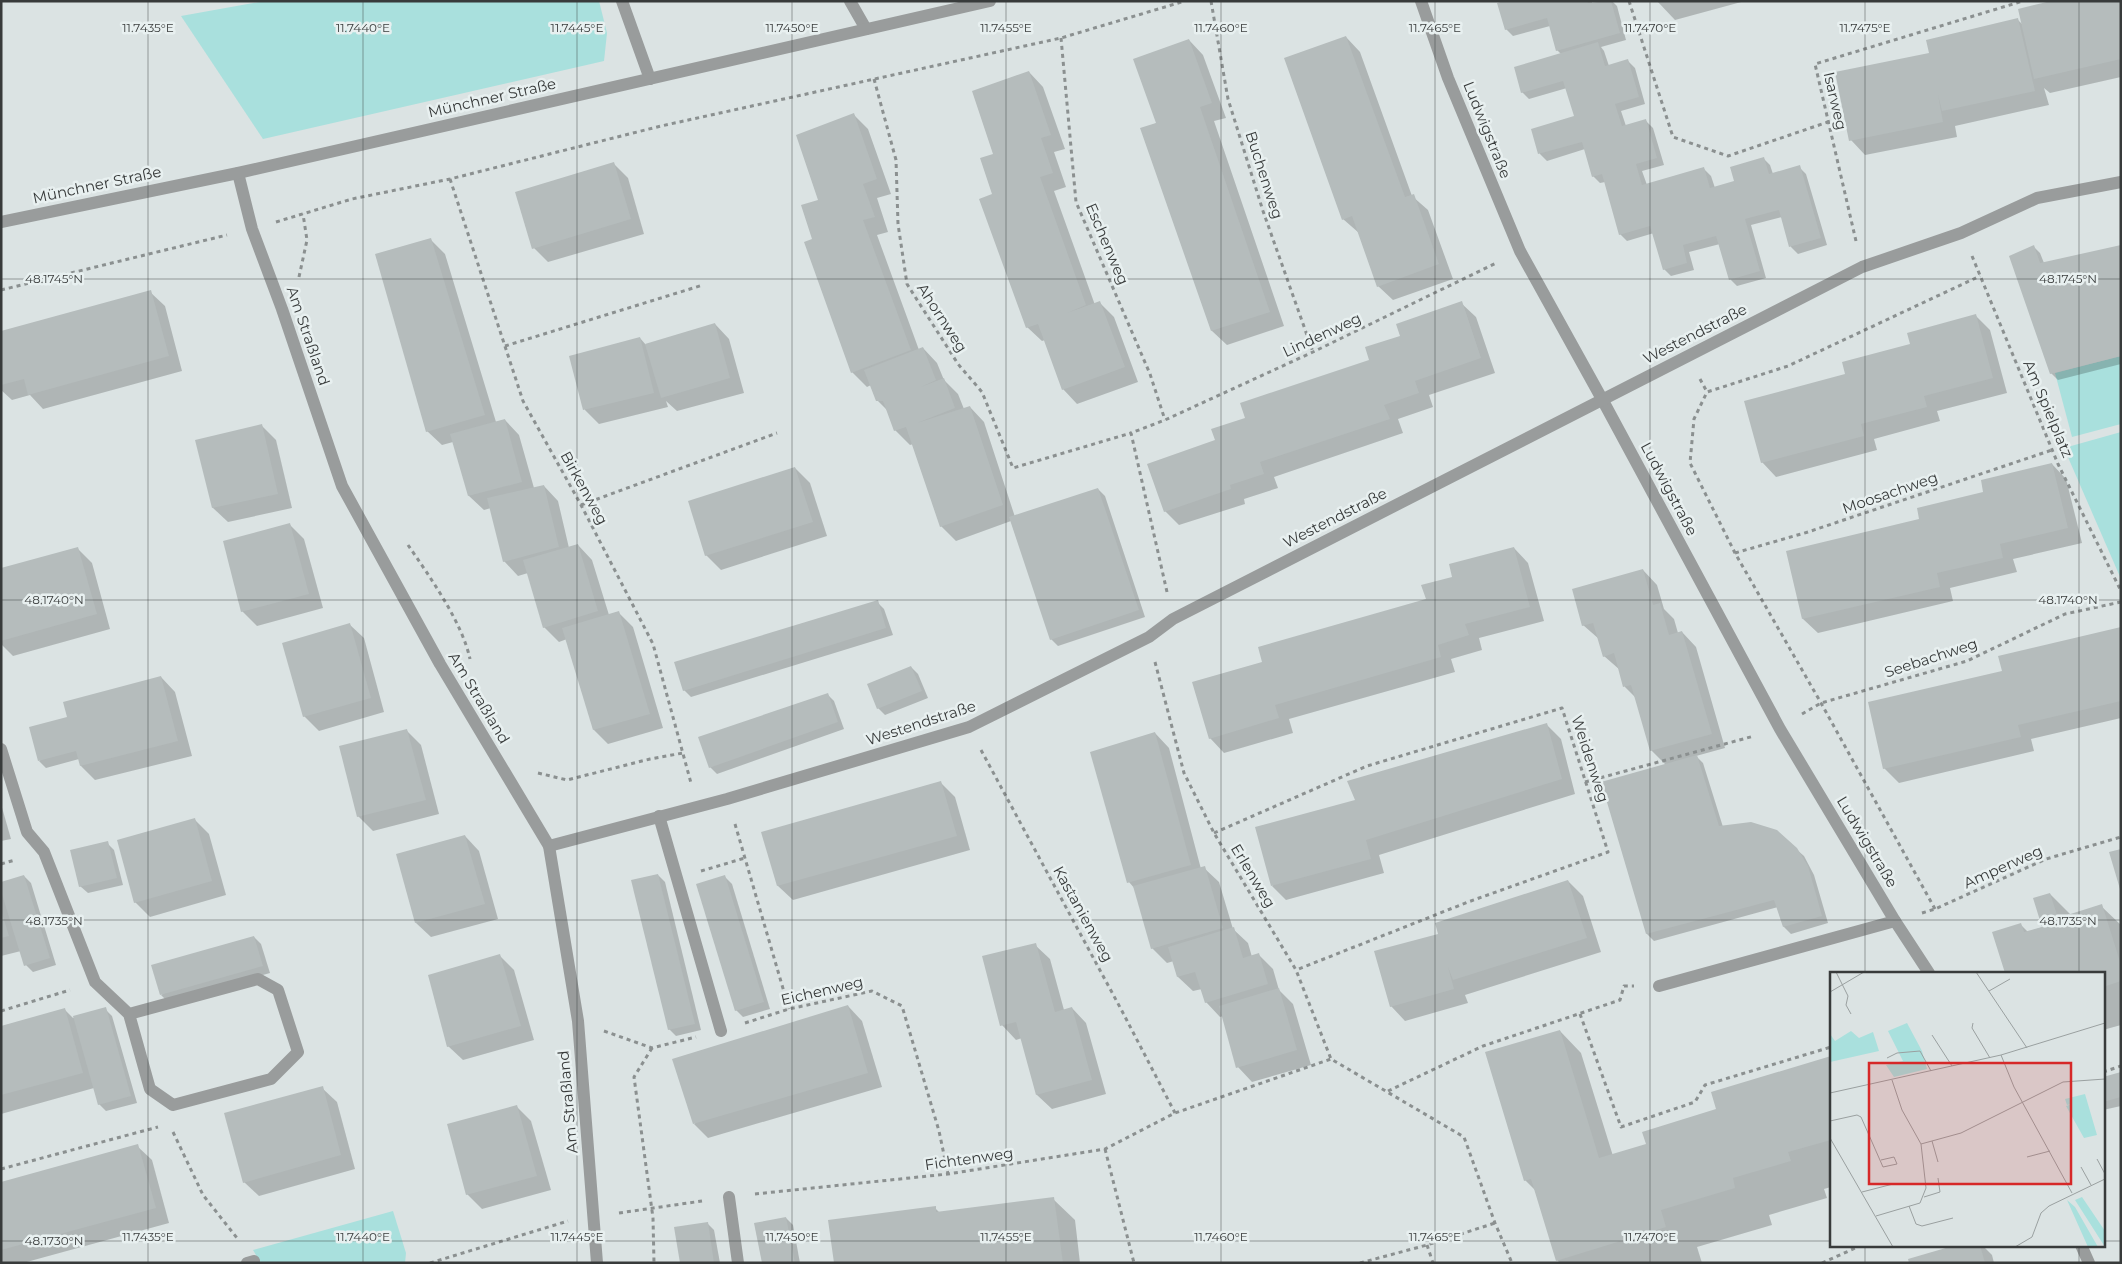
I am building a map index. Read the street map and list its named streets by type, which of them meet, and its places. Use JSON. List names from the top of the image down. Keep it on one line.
{"streets":{"street":["Münchner Straße","Ludwigstraße","Westendstraße","Am Straßland"],"path":["Isarweg","Buchenweg","Eschenweg","Ahornweg","Lindenweg","Am Spielplatz","Birkenweg","Moosachweg","Seebachweg","Weidenweg","Amperweg","Erlenweg","Kastanienweg","Eichenweg","Fichtenweg"]},"crossings":[["Münchner Straße","Am Straßland"],["Isarweg","Westendstraße"],["Ludwigstraße","Westendstraße"],["Ludwigstraße","Lindenweg"],["Ludwigstraße","Seebachweg"],["Ludwigstraße","Amperweg"],["Buchenweg","Lindenweg"],["Eschenweg","Lindenweg"],["Ahornweg","Lindenweg"],["Ahornweg","Birkenweg"],["Westendstraße","Am Straßland"],["Westendstraße","Am Spielplatz"],["Westendstraße","Birkenweg"],["Westendstraße","Erlenweg"],["Westendstraße","Kastanienweg"],["Am Straßland","Fichtenweg"],["Am Spielplatz","Moosachweg"],["Seebachweg","Weidenweg"],["Weidenweg","Erlenweg"],["Erlenweg","Fichtenweg"],["Kastanienweg","Fichtenweg"],["Eichenweg","Fichtenweg"]],"coordinates":["11.7435°E","11.7440°E","11.7445°E","11.7450°E","11.7455°E","11.7460°E","11.7465°E","11.7470°E","11.7475°E","48.1745°N","48.1740°N","48.1735°N","48.1730°N"]}
